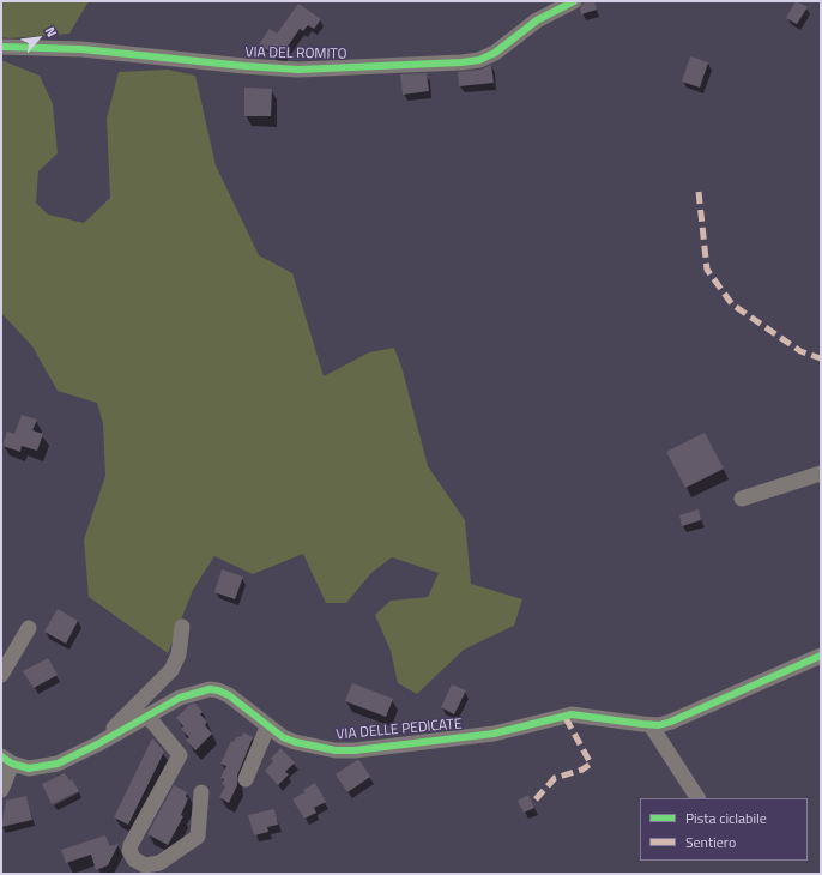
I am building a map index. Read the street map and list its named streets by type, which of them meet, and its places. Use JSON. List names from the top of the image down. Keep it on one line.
{"streets":{"street":["VIA DEL ROMITO","VIA DELLE PEDICATE"]},"legend":["Pista ciclabile","Sentiero"],"north":"top right"}
